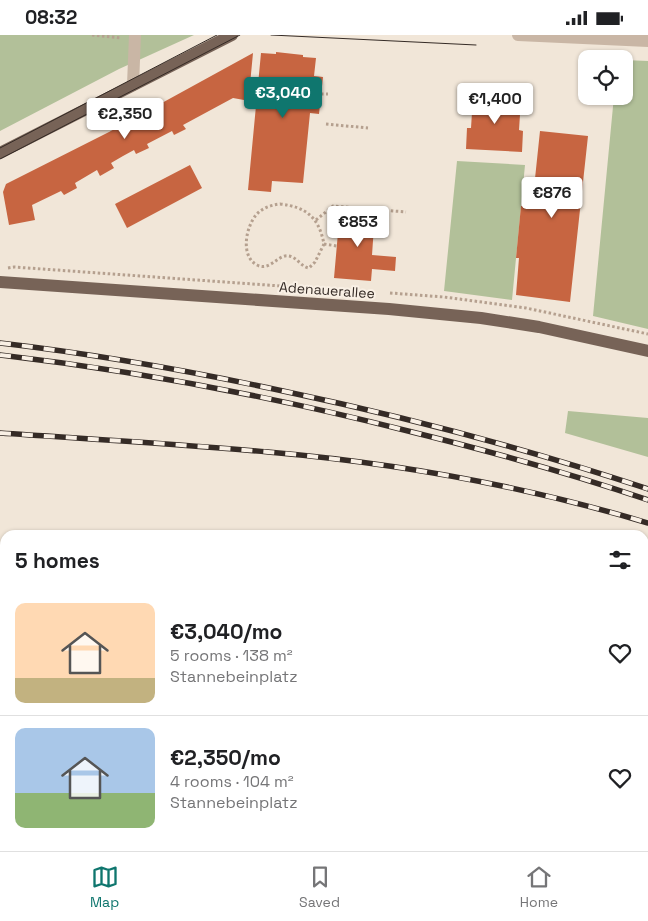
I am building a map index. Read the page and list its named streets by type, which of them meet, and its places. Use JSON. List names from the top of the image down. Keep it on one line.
{"streets":{"main road":["Adenauerallee"]},"page":{"status":"08:32","price":["€3,040","€1,400","€2,350","€876","€853"],"heading":"5 homes","list":[{"name":"€3,040/mo","note":"5 rooms · 138 m² · Stannebeinplatz"},{"name":"€2,350/mo","note":"4 rooms · 104 m² · Stannebeinplatz"}],"tabs":["Map","Saved","Home"]}}
